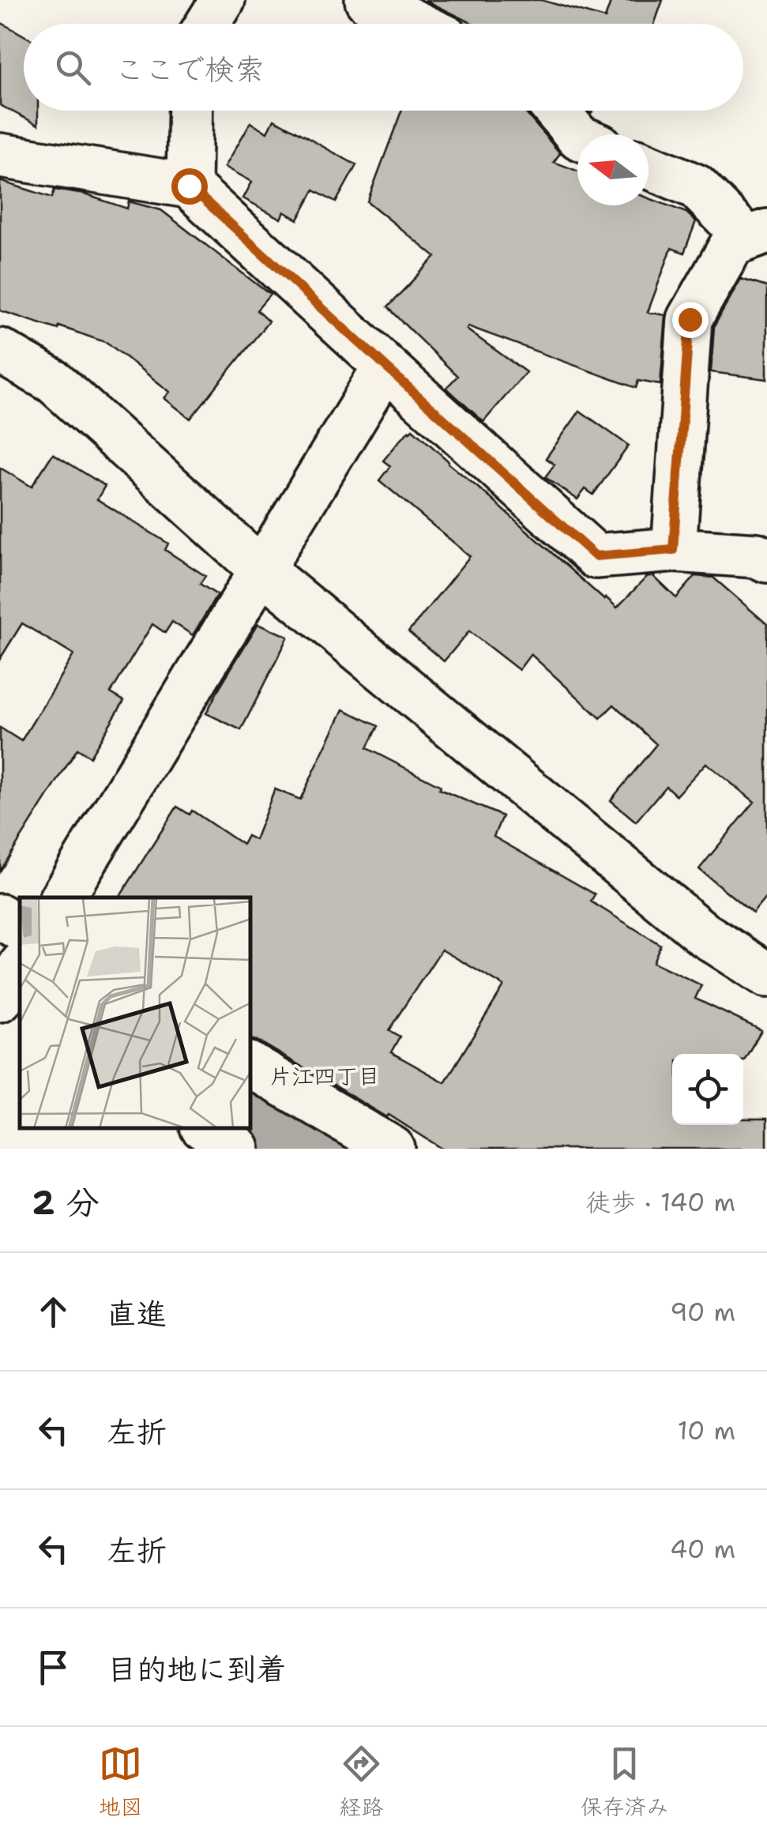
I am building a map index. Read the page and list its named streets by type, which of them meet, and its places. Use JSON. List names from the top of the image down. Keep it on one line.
{"districts":["片江四丁目"],"north":"left","page":{"search":"ここで検索","heading":["2 分","徒歩 · 140 m"],"list":[["直進","90 m"],["左折","10 m"],["左折","40 m"],"目的地に到着"],"nav":["地図","経路","保存済み"]}}
